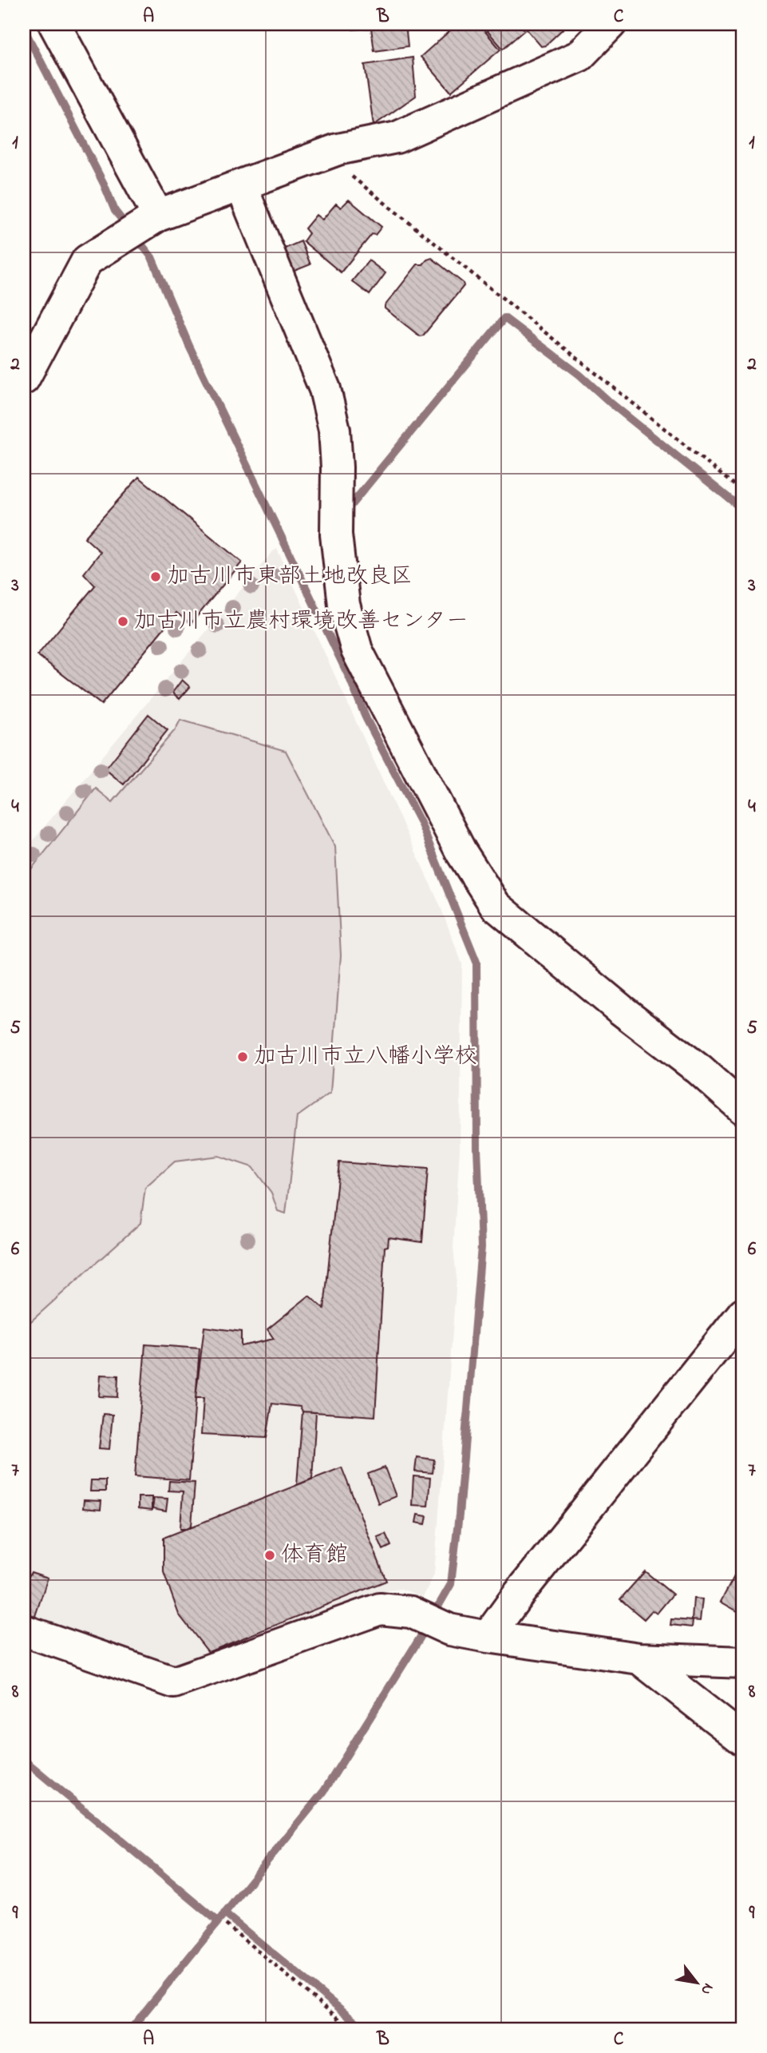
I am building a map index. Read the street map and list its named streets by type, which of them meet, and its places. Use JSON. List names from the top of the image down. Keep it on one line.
{"places":["加古川市東部土地改良区","加古川市立農村環境改善センター","加古川市立八幡小学校","体育館"],"north":"bottom right","grid":{"columns":["A","B","C"],"rows":["1","2","3","4","5","6","7","8","9"]}}
